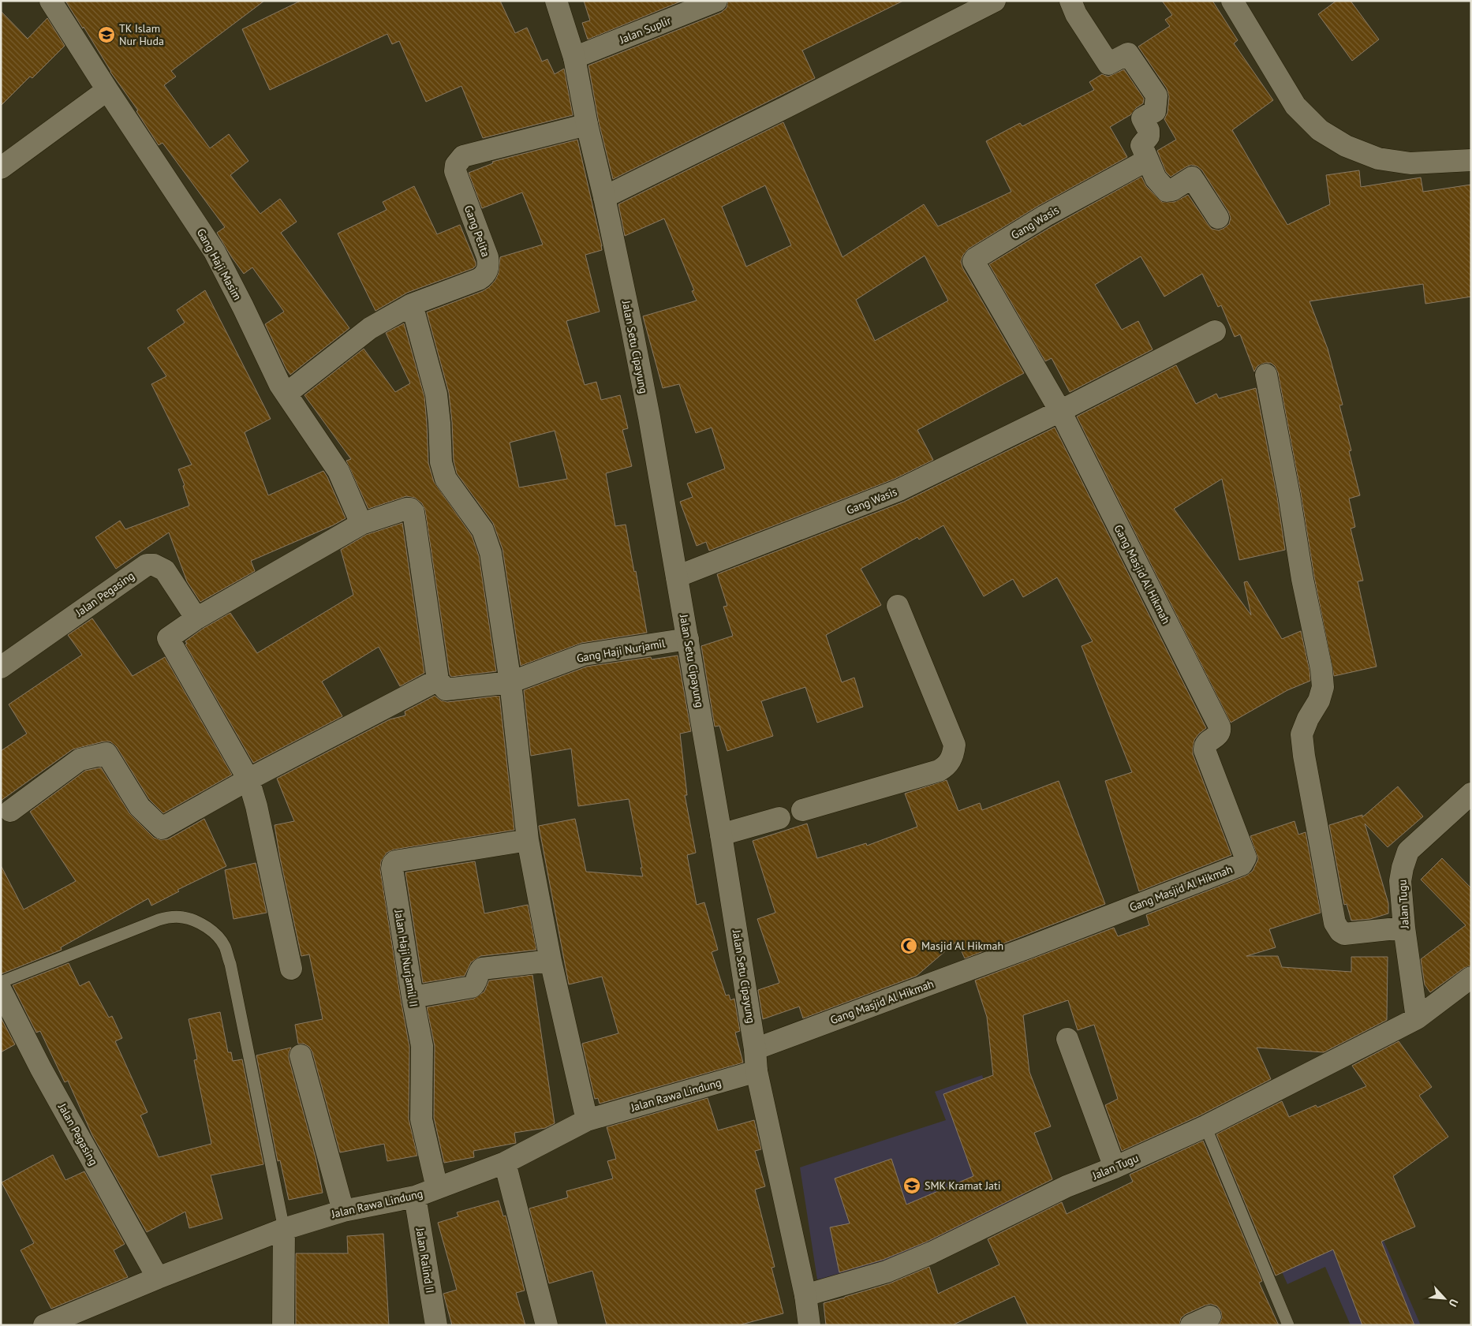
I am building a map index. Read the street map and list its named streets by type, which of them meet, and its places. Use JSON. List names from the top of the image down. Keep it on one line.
{"streets":{"street":["Jalan Suplir","Gang Wasis","Gang Pelita","Gang Haji Masim","Jalan Setu Cipayung","Gang Masjid Al Hikmah","Jalan Pegasing","Gang Haji Nurjamil","Jalan Tugu","Jalan Haji Nurjamil II","Jalan Rawa Lindung","Jalan Ralind II"]},"crossings":[["Jalan Suplir","Jalan Setu Cipayung"],["Gang Wasis","Jalan Setu Cipayung"],["Gang Wasis","Gang Masjid Al Hikmah"],["Gang Pelita","Gang Haji Masim"],["Gang Pelita","Jalan Setu Cipayung"],["Jalan Setu Cipayung","Gang Masjid Al Hikmah"],["Jalan Setu Cipayung","Gang Haji Nurjamil"],["Jalan Setu Cipayung","Jalan Tugu"],["Jalan Setu Cipayung","Jalan Rawa Lindung"],["Jalan Pegasing","Jalan Rawa Lindung"],["Jalan Haji Nurjamil II","Jalan Rawa Lindung"],["Jalan Rawa Lindung","Jalan Ralind II"]],"places":{"school or university":["TK Islam Nur Huda","SMK Kramat Jati"],"mosque":["Masjid Al Hikmah"]},"north":"bottom right"}
